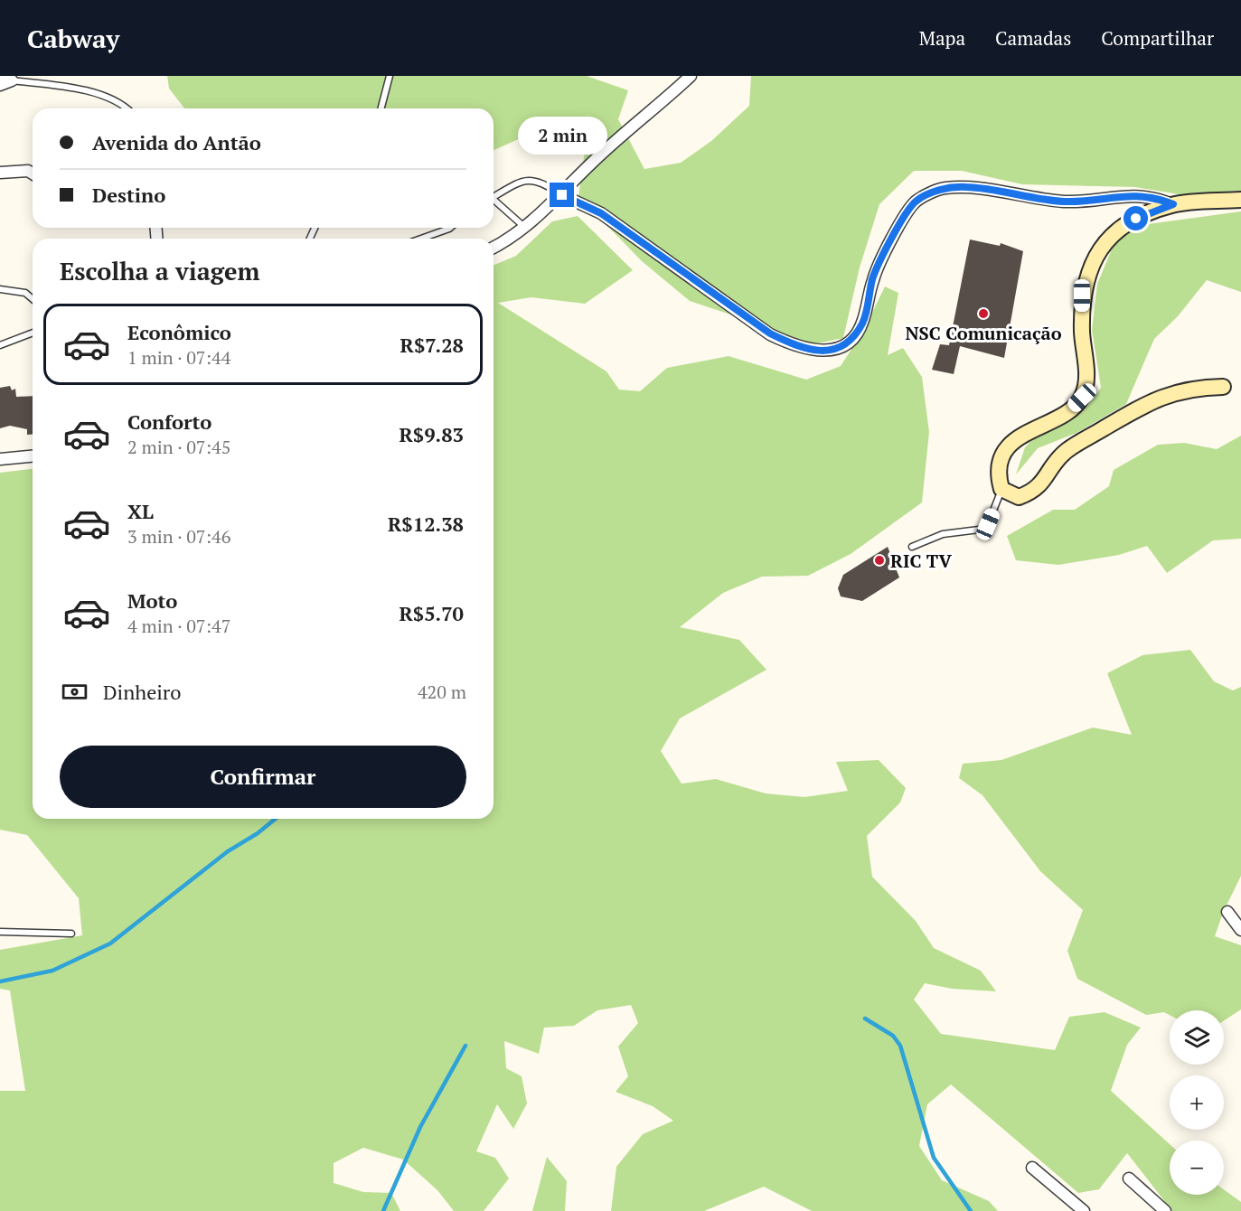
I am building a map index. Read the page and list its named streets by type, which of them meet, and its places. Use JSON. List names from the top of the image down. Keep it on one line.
{"places":["NSC Comunicação","RIC TV"],"page":{"header":"Cabway","nav":["Mapa","Camadas","Compartilhar"],"banner":["Avenida do Antão","Destino"],"bubble":"2 min","heading":"Escolha a viagem","list":[{"name":"Econômico","note":"1 min · 07:44","value":"R$7.28"},{"name":"Conforto","note":"2 min · 07:45","value":"R$9.83"},{"name":"XL","note":"3 min · 07:46","value":"R$12.38"},{"name":"Moto","note":"4 min · 07:47","value":"R$5.70"}],"pay":["Dinheiro","420 m"],"buttons":"Confirmar","map_buttons":["+","−"]}}
